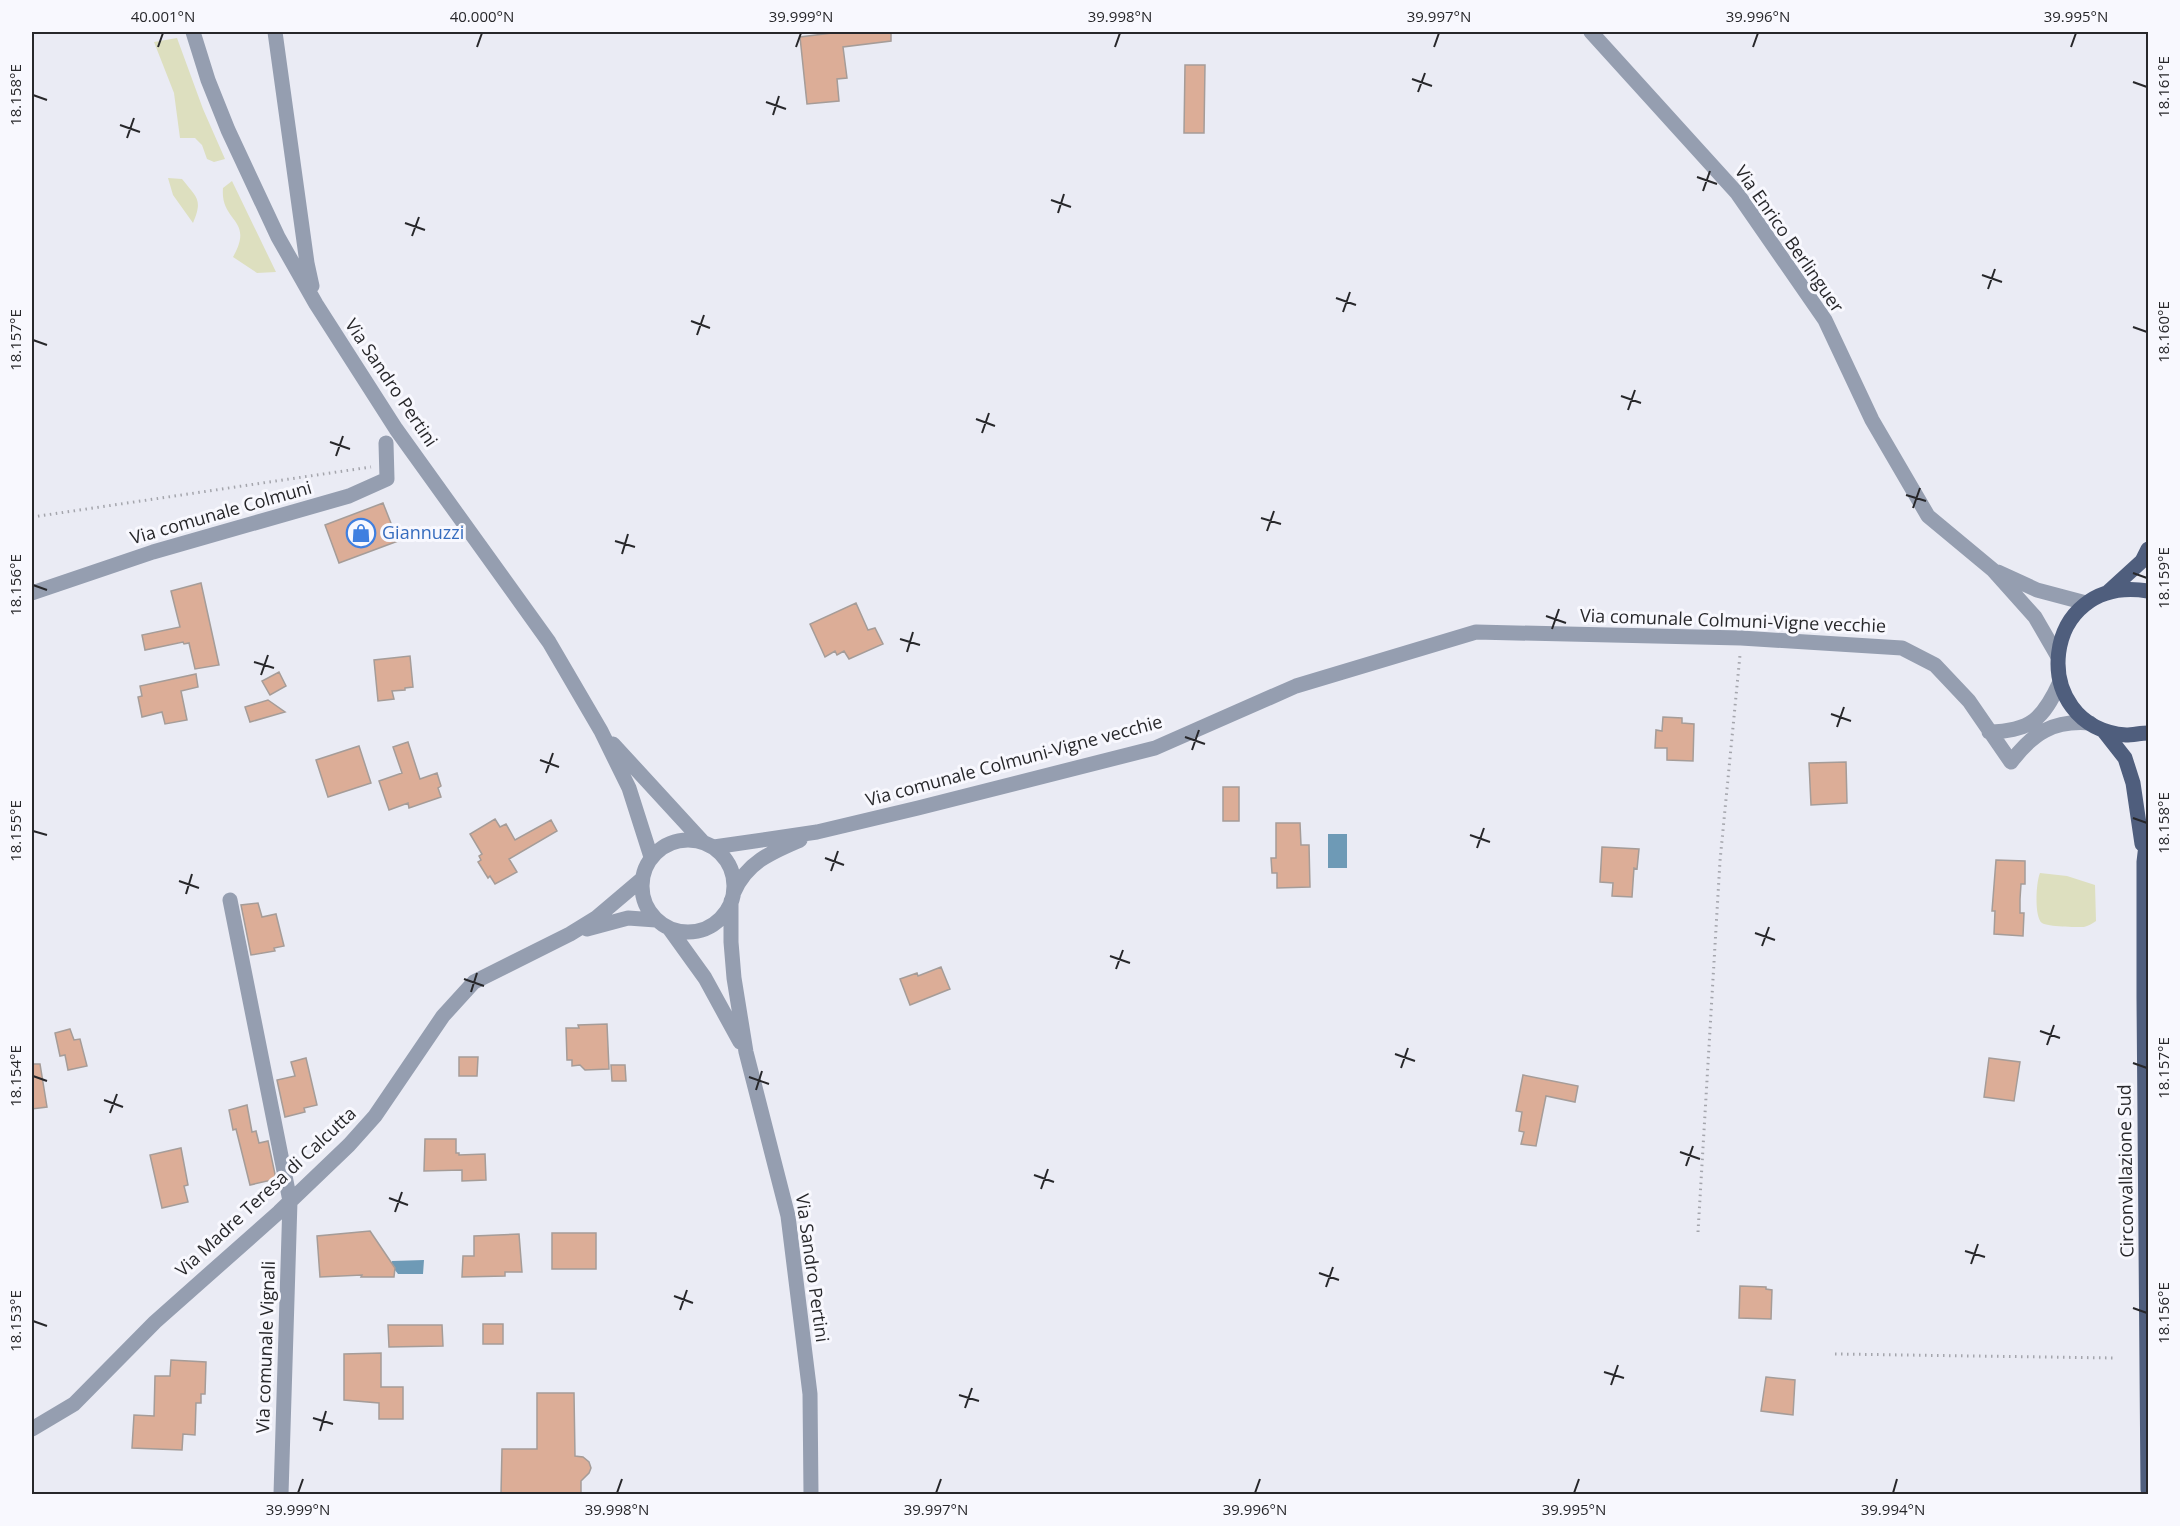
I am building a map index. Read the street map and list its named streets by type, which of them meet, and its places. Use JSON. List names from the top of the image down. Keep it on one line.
{"streets":{"main road":["Circonvallazione Sud"],"street":["Via Enrico Berlinguer","Via Sandro Pertini","Via comunale Colmuni","Via comunale Colmuni-Vigne vecchie","Via Madre Teresa di Calcutta","Via comunale Vignali"]},"crossings":[["Via Enrico Berlinguer","Circonvallazione Sud"],["Via Sandro Pertini","Via comunale Colmuni-Vigne vecchie"],["Via Sandro Pertini","Via Madre Teresa di Calcutta"],["Via comunale Colmuni-Vigne vecchie","Circonvallazione Sud"],["Via comunale Colmuni-Vigne vecchie","Via Madre Teresa di Calcutta"],["Via Madre Teresa di Calcutta","Via comunale Vignali"]],"places":{"shop":["Giannuzzi"]},"coordinates":["40.001°N","40.000°N","39.999°N","39.998°N","39.997°N","39.996°N","39.995°N","18.161°E","18.158°E","18.160°E","18.157°E","18.159°E","18.156°E","18.155°E","18.154°E","18.153°E","39.994°N"]}
